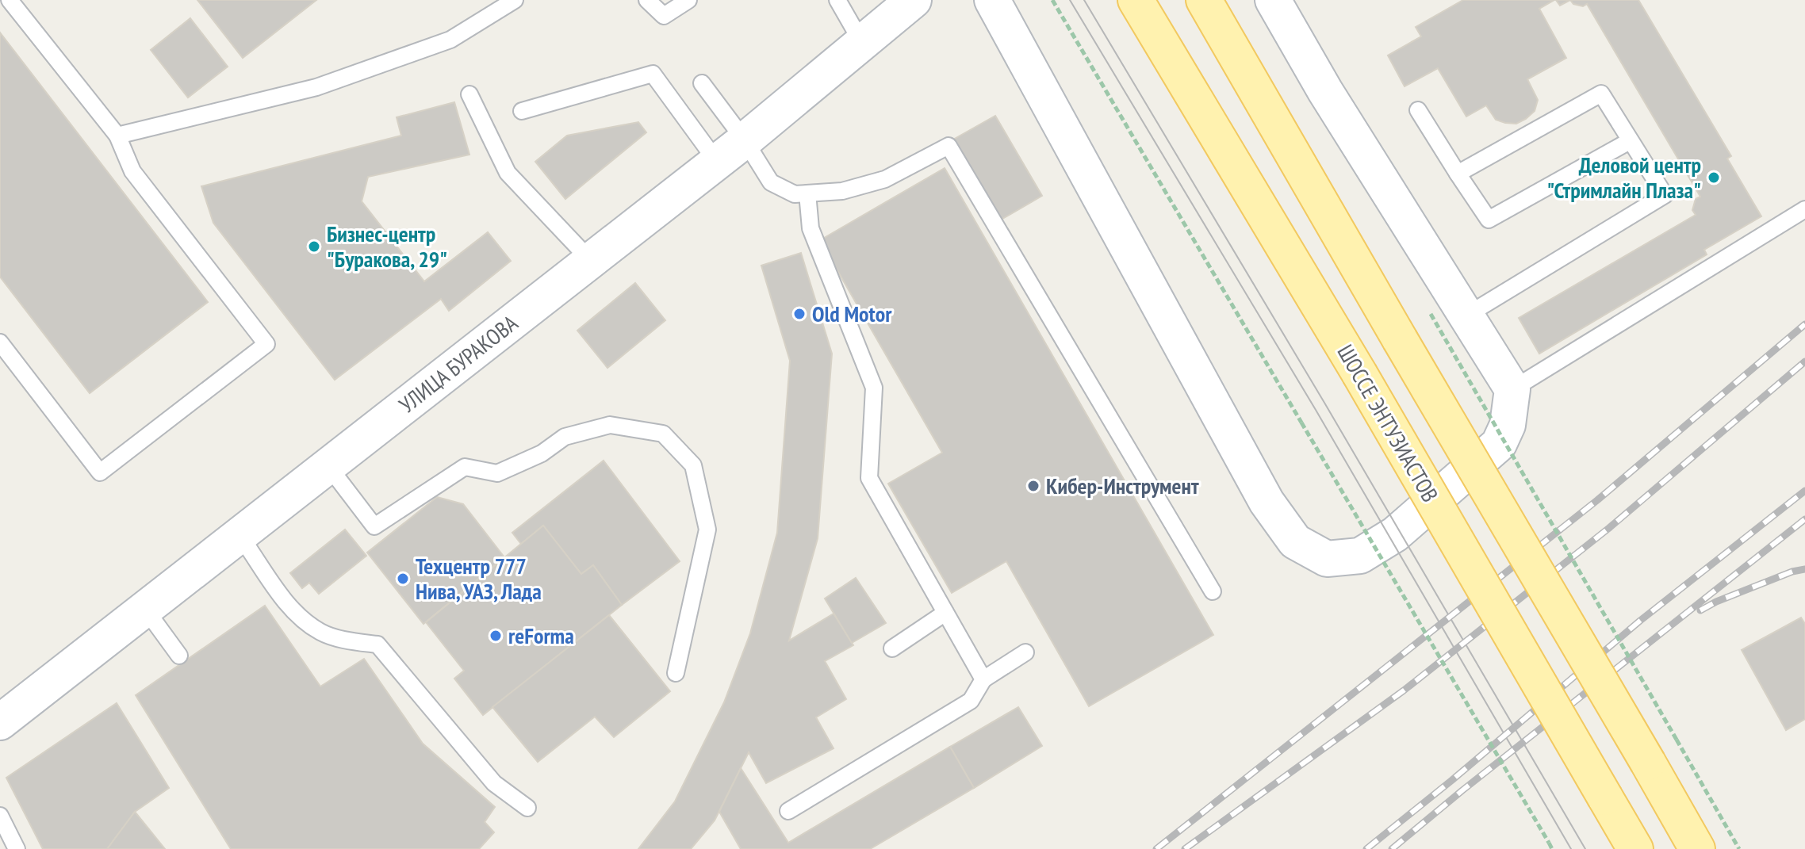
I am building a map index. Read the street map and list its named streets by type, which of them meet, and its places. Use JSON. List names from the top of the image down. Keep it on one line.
{"streets":{"main road":["УЛИЦА БУРАКОВА","ШОССЕ ЭНТУЗИАСТОВ"]},"places":["Деловой центр \"Стримлайн Плаза\"","Бизнес-центр \"Буракова, 29\"","Old Motor","Кибер-Инструмент","Техцентр 777 Нива, УАЗ, Лада","reForma"]}
